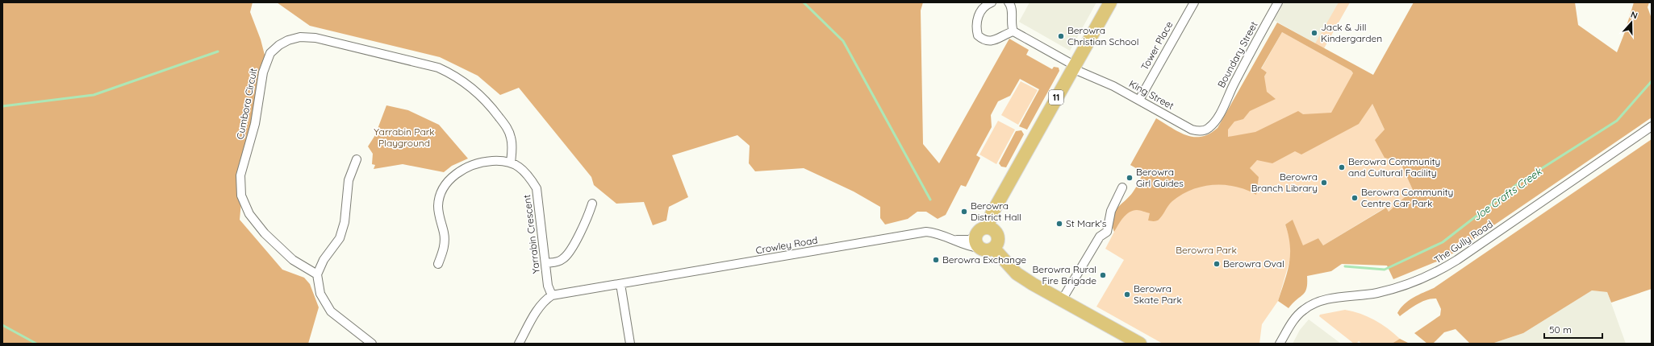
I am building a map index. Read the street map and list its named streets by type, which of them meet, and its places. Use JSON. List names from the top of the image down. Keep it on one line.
{"streets":{"main road":["11"],"street":["Tower Place","Boundary Street","King Street","Cumbora Circuit","Yarrabin Crescent","The Gully Road","Crowley Road"]},"crossings":[["Tower Place","King Street"],["Boundary Street","King Street"],["King Street","11"],["11","Crowley Road"],["Cumbora Circuit","Yarrabin Crescent"],["Yarrabin Crescent","Crowley Road"]],"water":["Joe Crafts Creek"],"parks":["Yarrabin Park Playground","Berowra Park"],"places":["Jack & Jill Kindergarden","Berowra Christian School","Berowra Community and Cultural Facility","Berowra Girl Guides","Berowra Branch Library","Berowra Community Centre Car Park","Berowra District Hall","St Mark's","Berowra Exchange","Berowra Oval","Berowra Rural Fire Brigade","Berowra Skate Park"],"scale_bar":"50 m","north":"top"}
